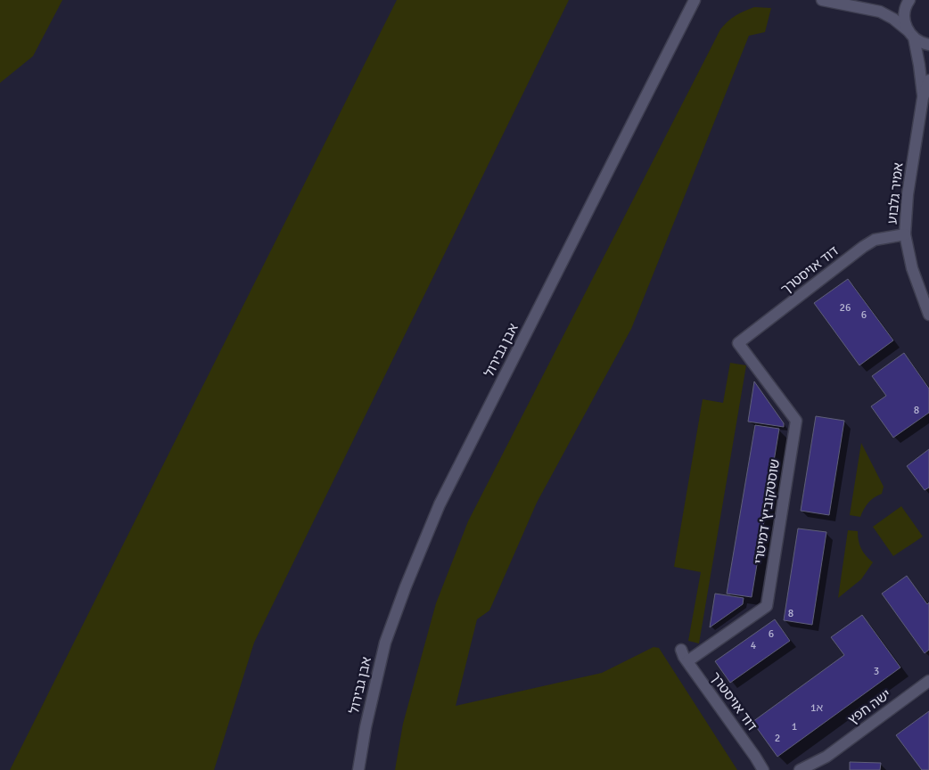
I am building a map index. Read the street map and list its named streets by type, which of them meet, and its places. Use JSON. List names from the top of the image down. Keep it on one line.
{"streets":{"street":["אמיר גלבוע","דוד אויסטרך","אבן גבירול","שוסטקוביץ' דמיטרי","ישה חפץ"]},"crossings":[["אמיר גלבוע","דוד אויסטרך"],["דוד אויסטרך","שוסטקוביץ' דמיטרי"]],"house_numbers":["26","6","8","8","6","4","3","1א","1","2"]}
